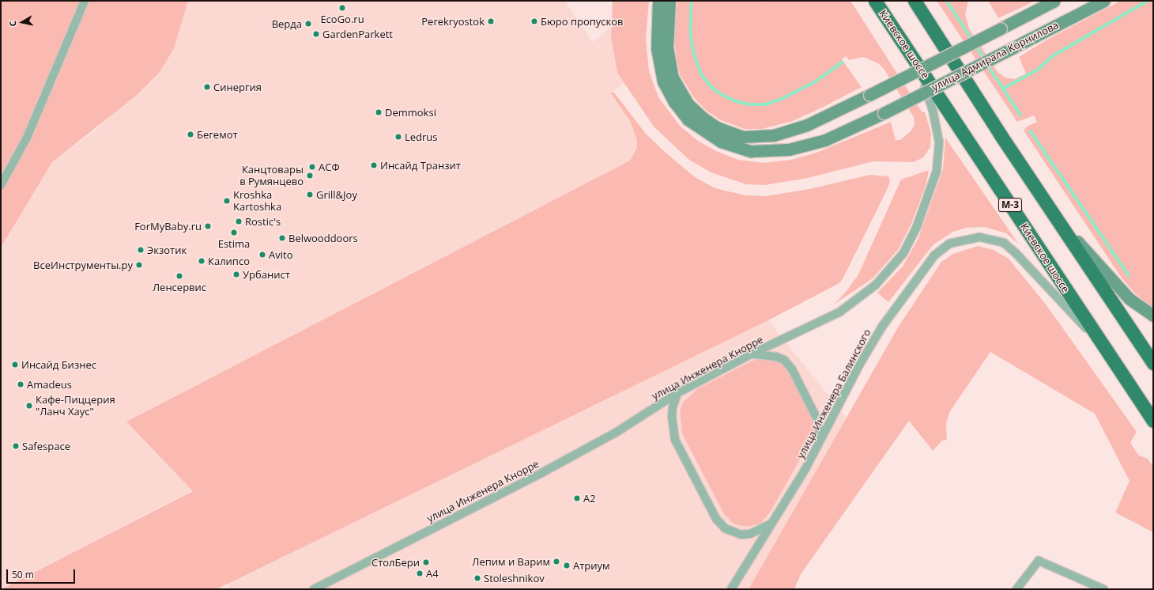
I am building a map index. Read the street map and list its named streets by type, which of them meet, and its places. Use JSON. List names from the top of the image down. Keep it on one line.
{"streets":{"highway":["Киевское шоссе","М-3"],"main road":["улица Адмирала Корнилова"],"street":["улица Инженера Кнорре","улица Инженера Балинского"]},"crossings":[["Киевское шоссе","улица Инженера Кнорре"],["Киевское шоссе","улица Инженера Балинского"]],"places":["EcoGo.ru","Perekryostok","Бюро пропусков","Верда","GardenParkett","Синергия","Demmoksi","Бегемот","Ledrus","Инсайд Транзит","АСФ","Канцтовары в Румянцево","Grill&Joy","Kroshka Kartoshka","Rostic's","ForMyBaby.ru","Estima","Belwooddoors","Экзотик","Avito","Калипсо","ВсеИнструменты.ру","Урбанист","Ленсервис","Инсайд Бизнес","Amadeus","Кафе-Пиццерия \"Ланч Хаус\"","Safespace","А2","Лепим и Варим","СтолБери","Атриум","А4","Stoleshnikov"],"scale_bar":"50 m","north":"left"}
